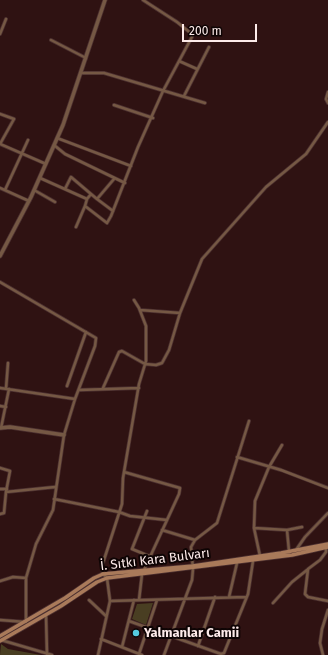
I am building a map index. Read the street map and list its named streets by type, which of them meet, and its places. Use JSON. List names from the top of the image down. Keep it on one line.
{"streets":{"main road":["İ. Sıtkı Kara Bulvarı"]},"places":["Yalmanlar Camii"],"scale_bar":"200 m"}
